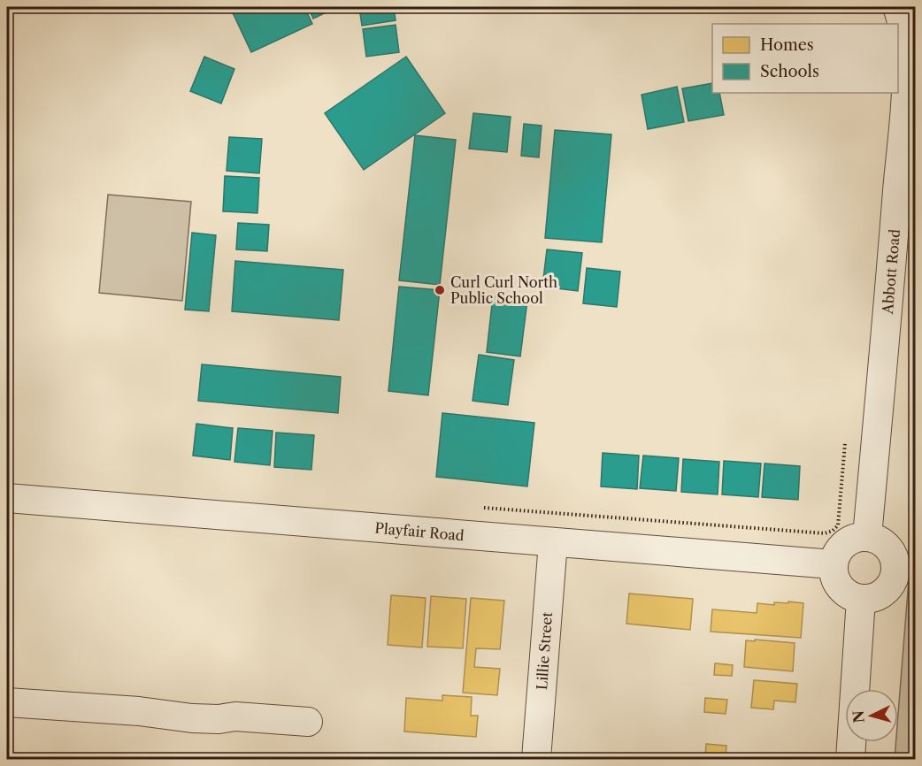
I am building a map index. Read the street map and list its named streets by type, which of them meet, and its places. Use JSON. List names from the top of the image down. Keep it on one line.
{"streets":{"street":["Abbott Road","Playfair Road","Lillie Street"]},"crossings":[["Abbott Road","Playfair Road"],["Playfair Road","Lillie Street"]],"places":["Curl Curl North Public School"],"legend":["Homes","Schools"],"north":"left"}
